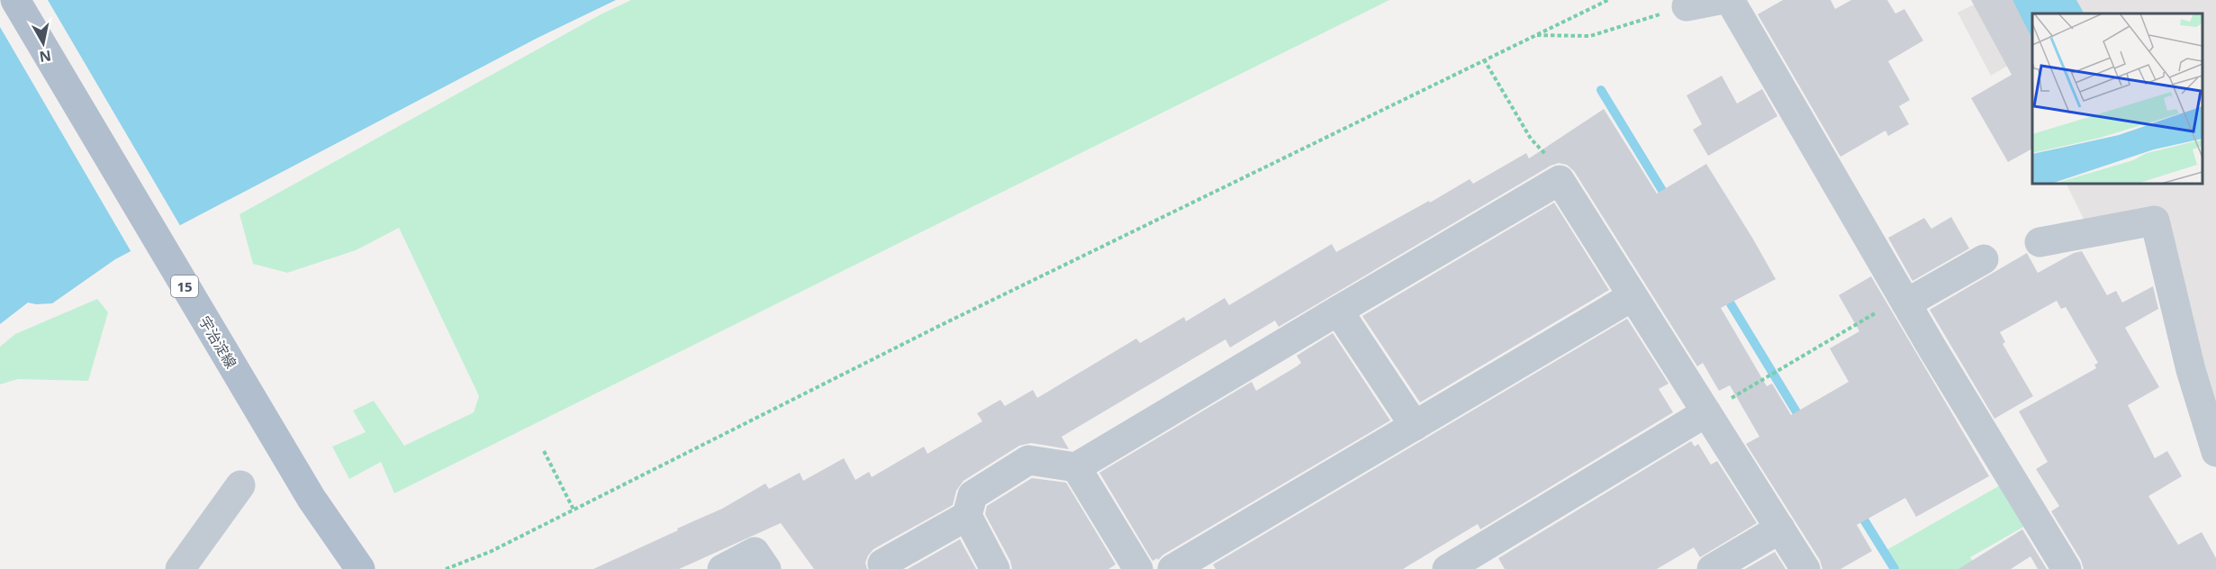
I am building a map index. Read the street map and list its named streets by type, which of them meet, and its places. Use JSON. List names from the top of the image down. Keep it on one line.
{"streets":{"main road":["15","宇治淀線"]},"north":"bottom"}
